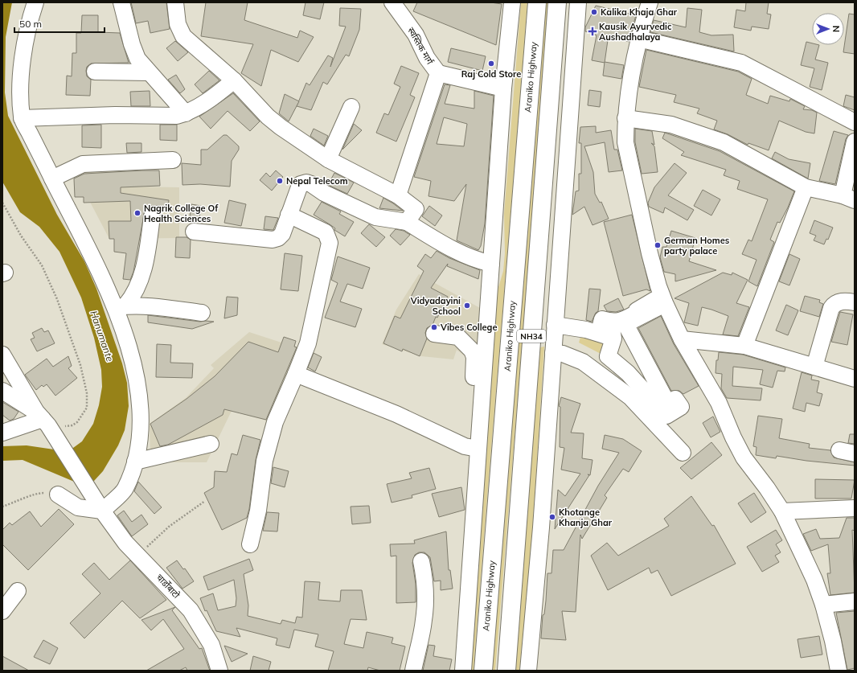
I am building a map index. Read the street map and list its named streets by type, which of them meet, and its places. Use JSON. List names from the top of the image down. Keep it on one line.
{"streets":{"highway":["Araniko Highway","NH34"],"street":["स्वस्तिक मार्ग","चार्डोबाटो"]},"water":["Hanumante"],"places":{"other":["Kalika Khaja Ghar","Raj Cold Store","Nepal Telecom","Nagrik College Of Health Sciences","German Homes party palace","Vidyadayini School","Vibes College","Khotange Khanja Ghar"],"health":["Kausik Ayurvedic Aushadhalaya"]},"scale_bar":"50 m","north":"right"}
